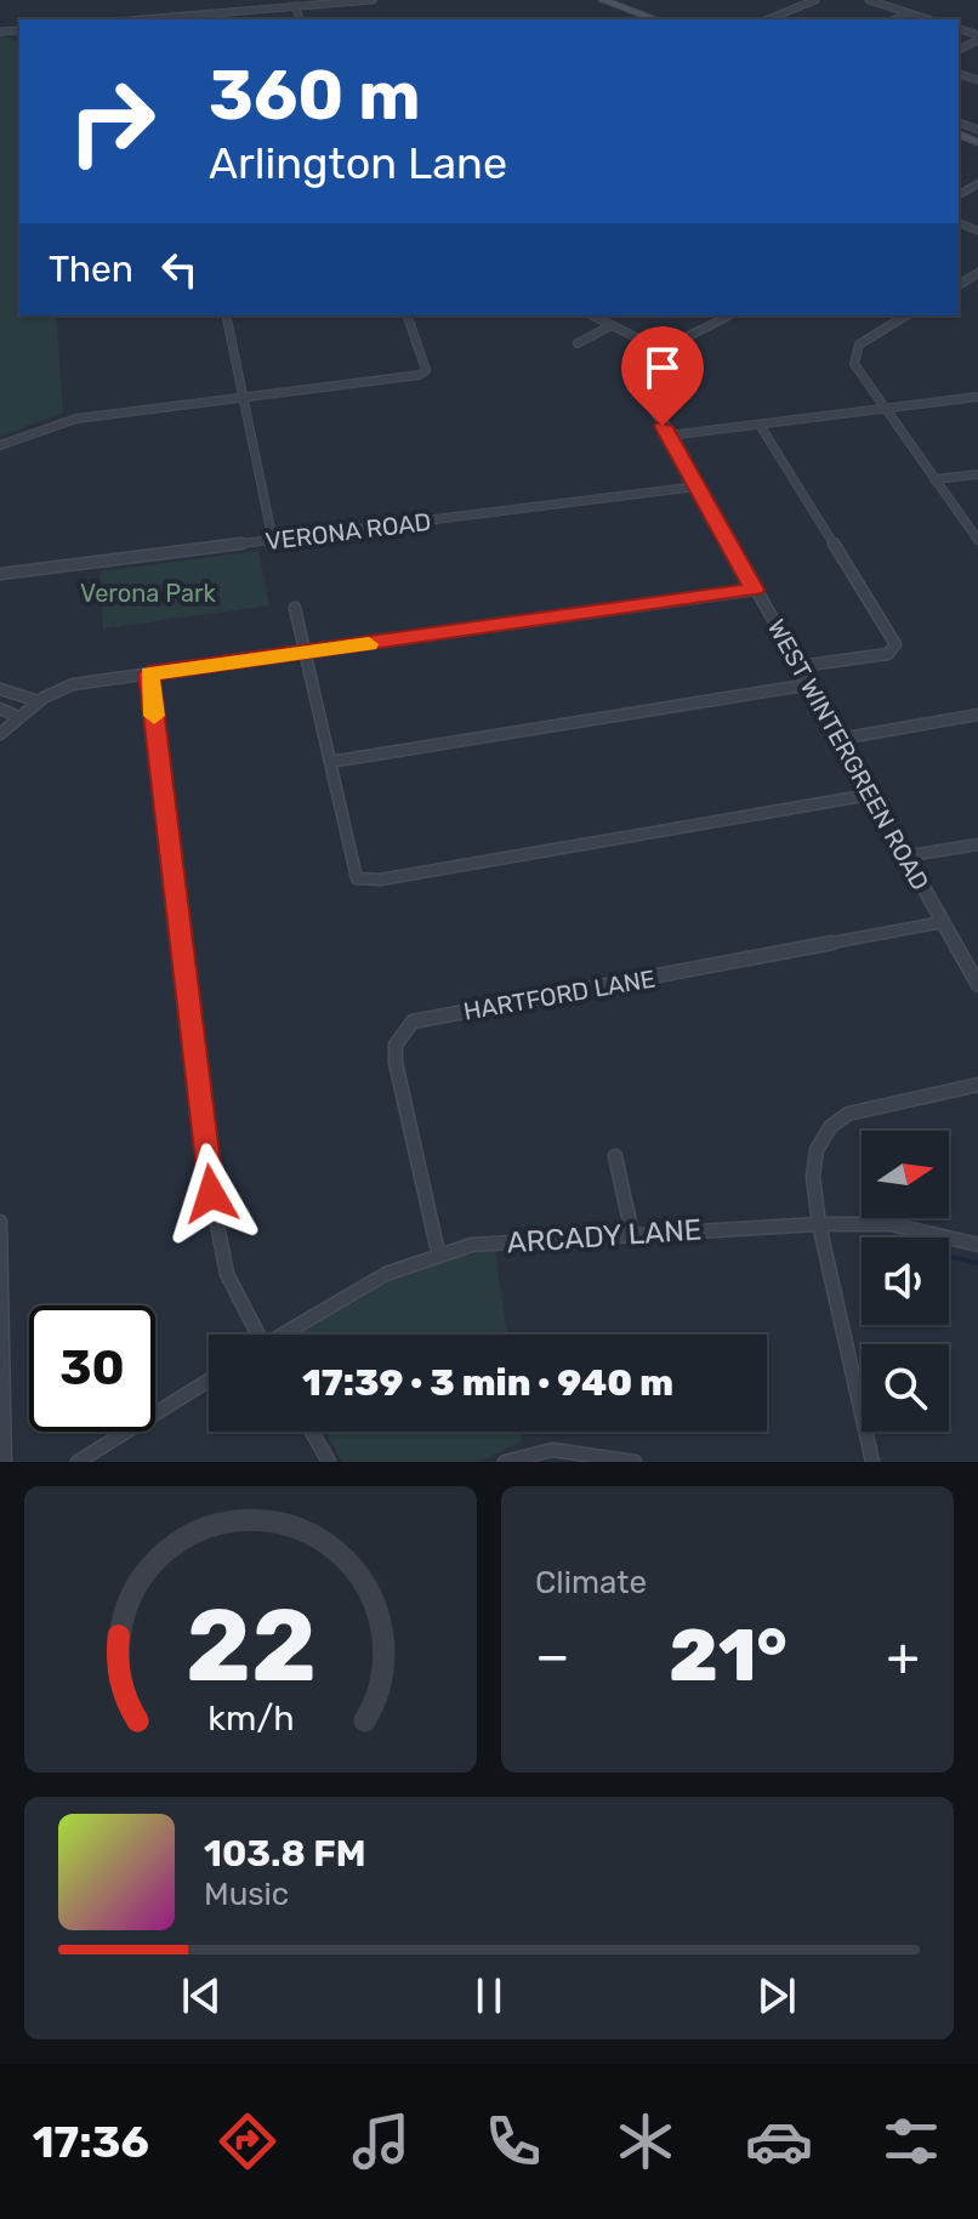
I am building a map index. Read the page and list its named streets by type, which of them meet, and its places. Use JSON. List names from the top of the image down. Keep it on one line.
{"streets":{"street":["VERONA ROAD","WEST WINTERGREEN ROAD","HARTFORD LANE","ARCADY LANE"]},"crossings":[["VERONA ROAD","WEST WINTERGREEN ROAD"],["WEST WINTERGREEN ROAD","HARTFORD LANE"],["HARTFORD LANE","ARCADY LANE"]],"parks":["Verona Park"],"north":"right","page":{"turn":["360 m","Arlington Lane"],"then":"Then","limit":"30","trip":"17:39 · 3 min · 940 m","tile":"Climate","heat":["−","21°","+"],"song":["103.8 FM","Music"],"tabs":"17:36","gauge":["22","km/h"]}}
